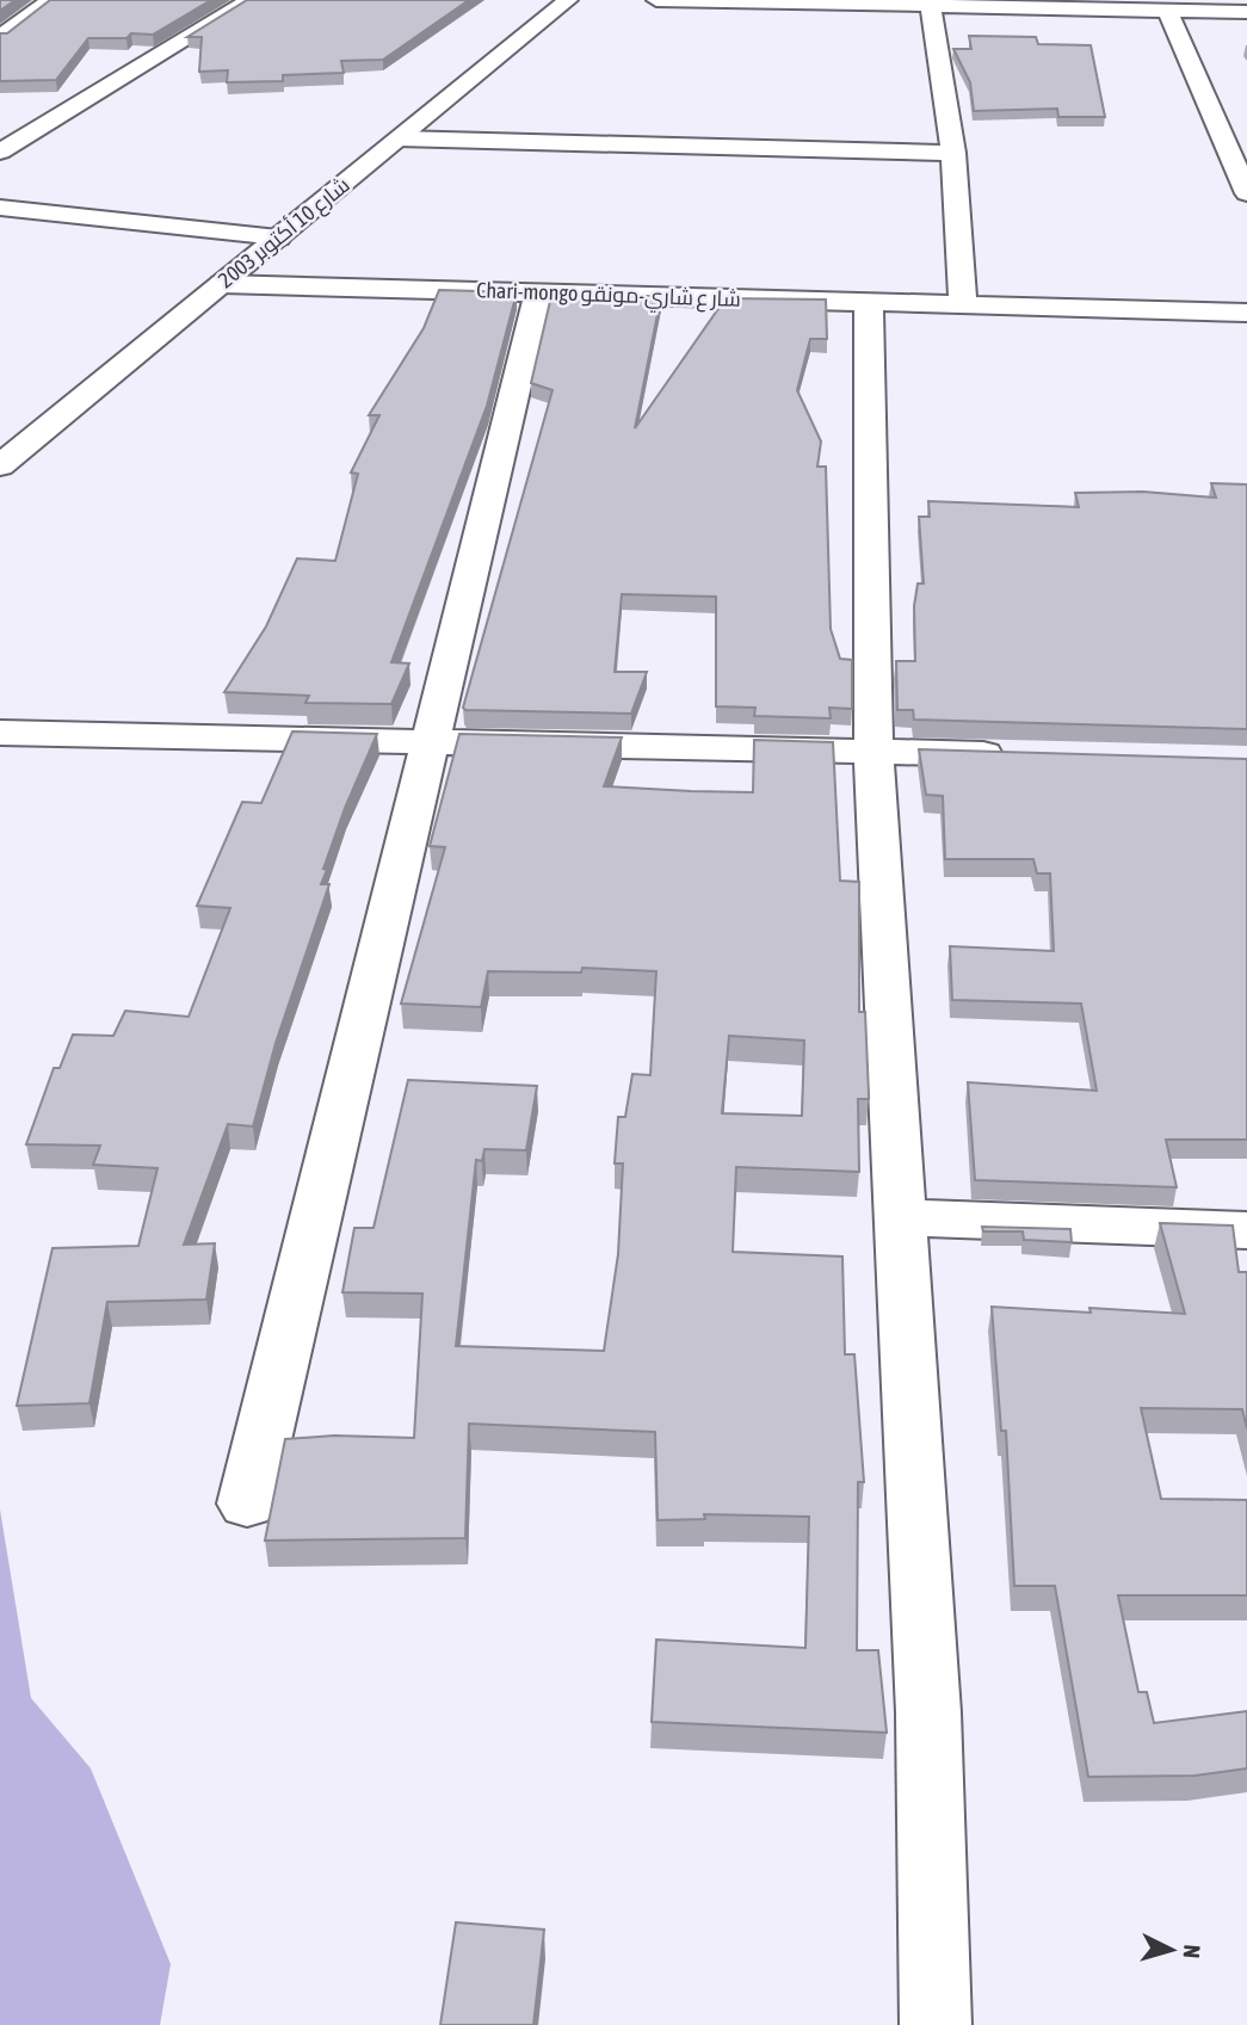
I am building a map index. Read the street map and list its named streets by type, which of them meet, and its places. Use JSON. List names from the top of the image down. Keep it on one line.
{"streets":{"main road":["شارع 10 أكتوبر 2003","Chari-mongo شار ع شاري-مونقو"]},"crossings":[["شارع 10 أكتوبر 2003","Chari-mongo شار ع شاري-مونقو"]],"north":"right"}
